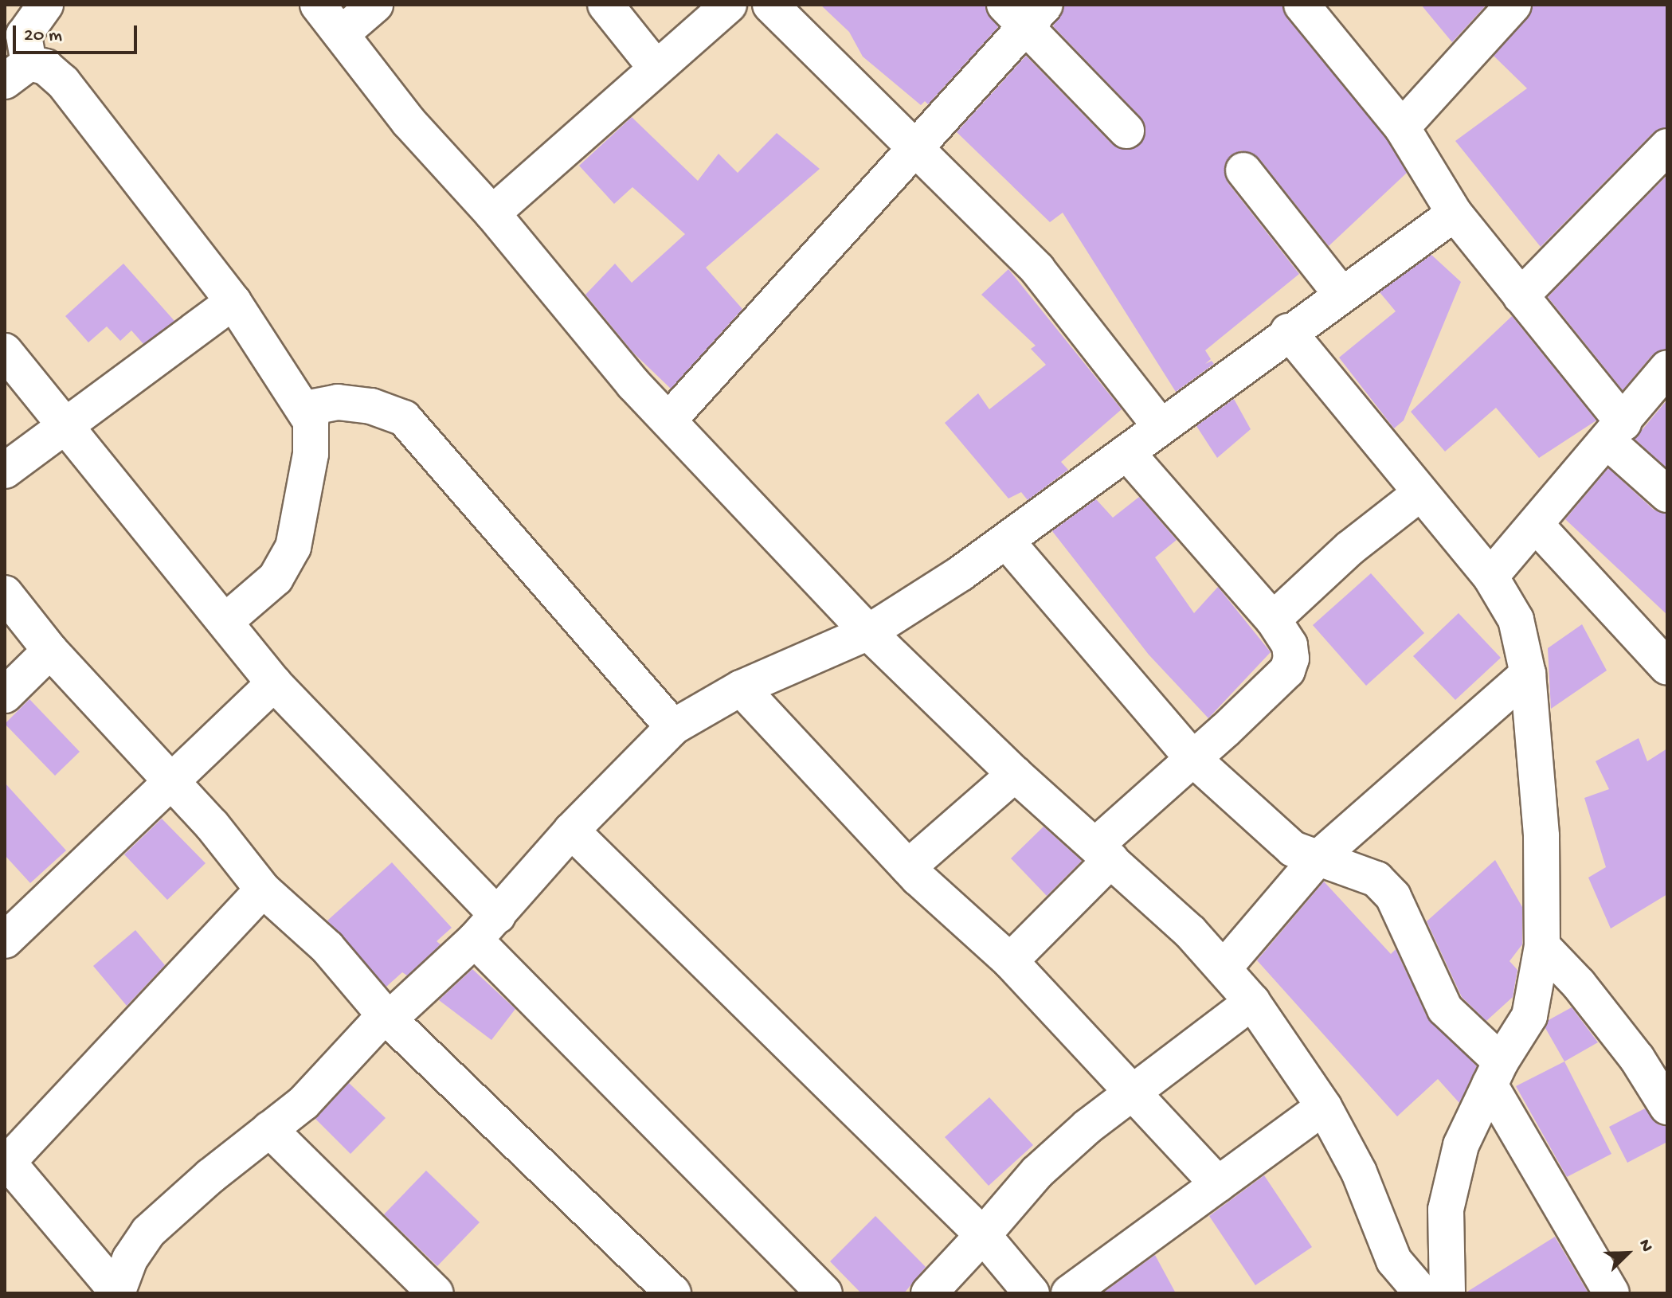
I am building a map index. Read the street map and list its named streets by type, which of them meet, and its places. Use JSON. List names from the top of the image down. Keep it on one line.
{"scale_bar":"20 m","north":"top right"}
